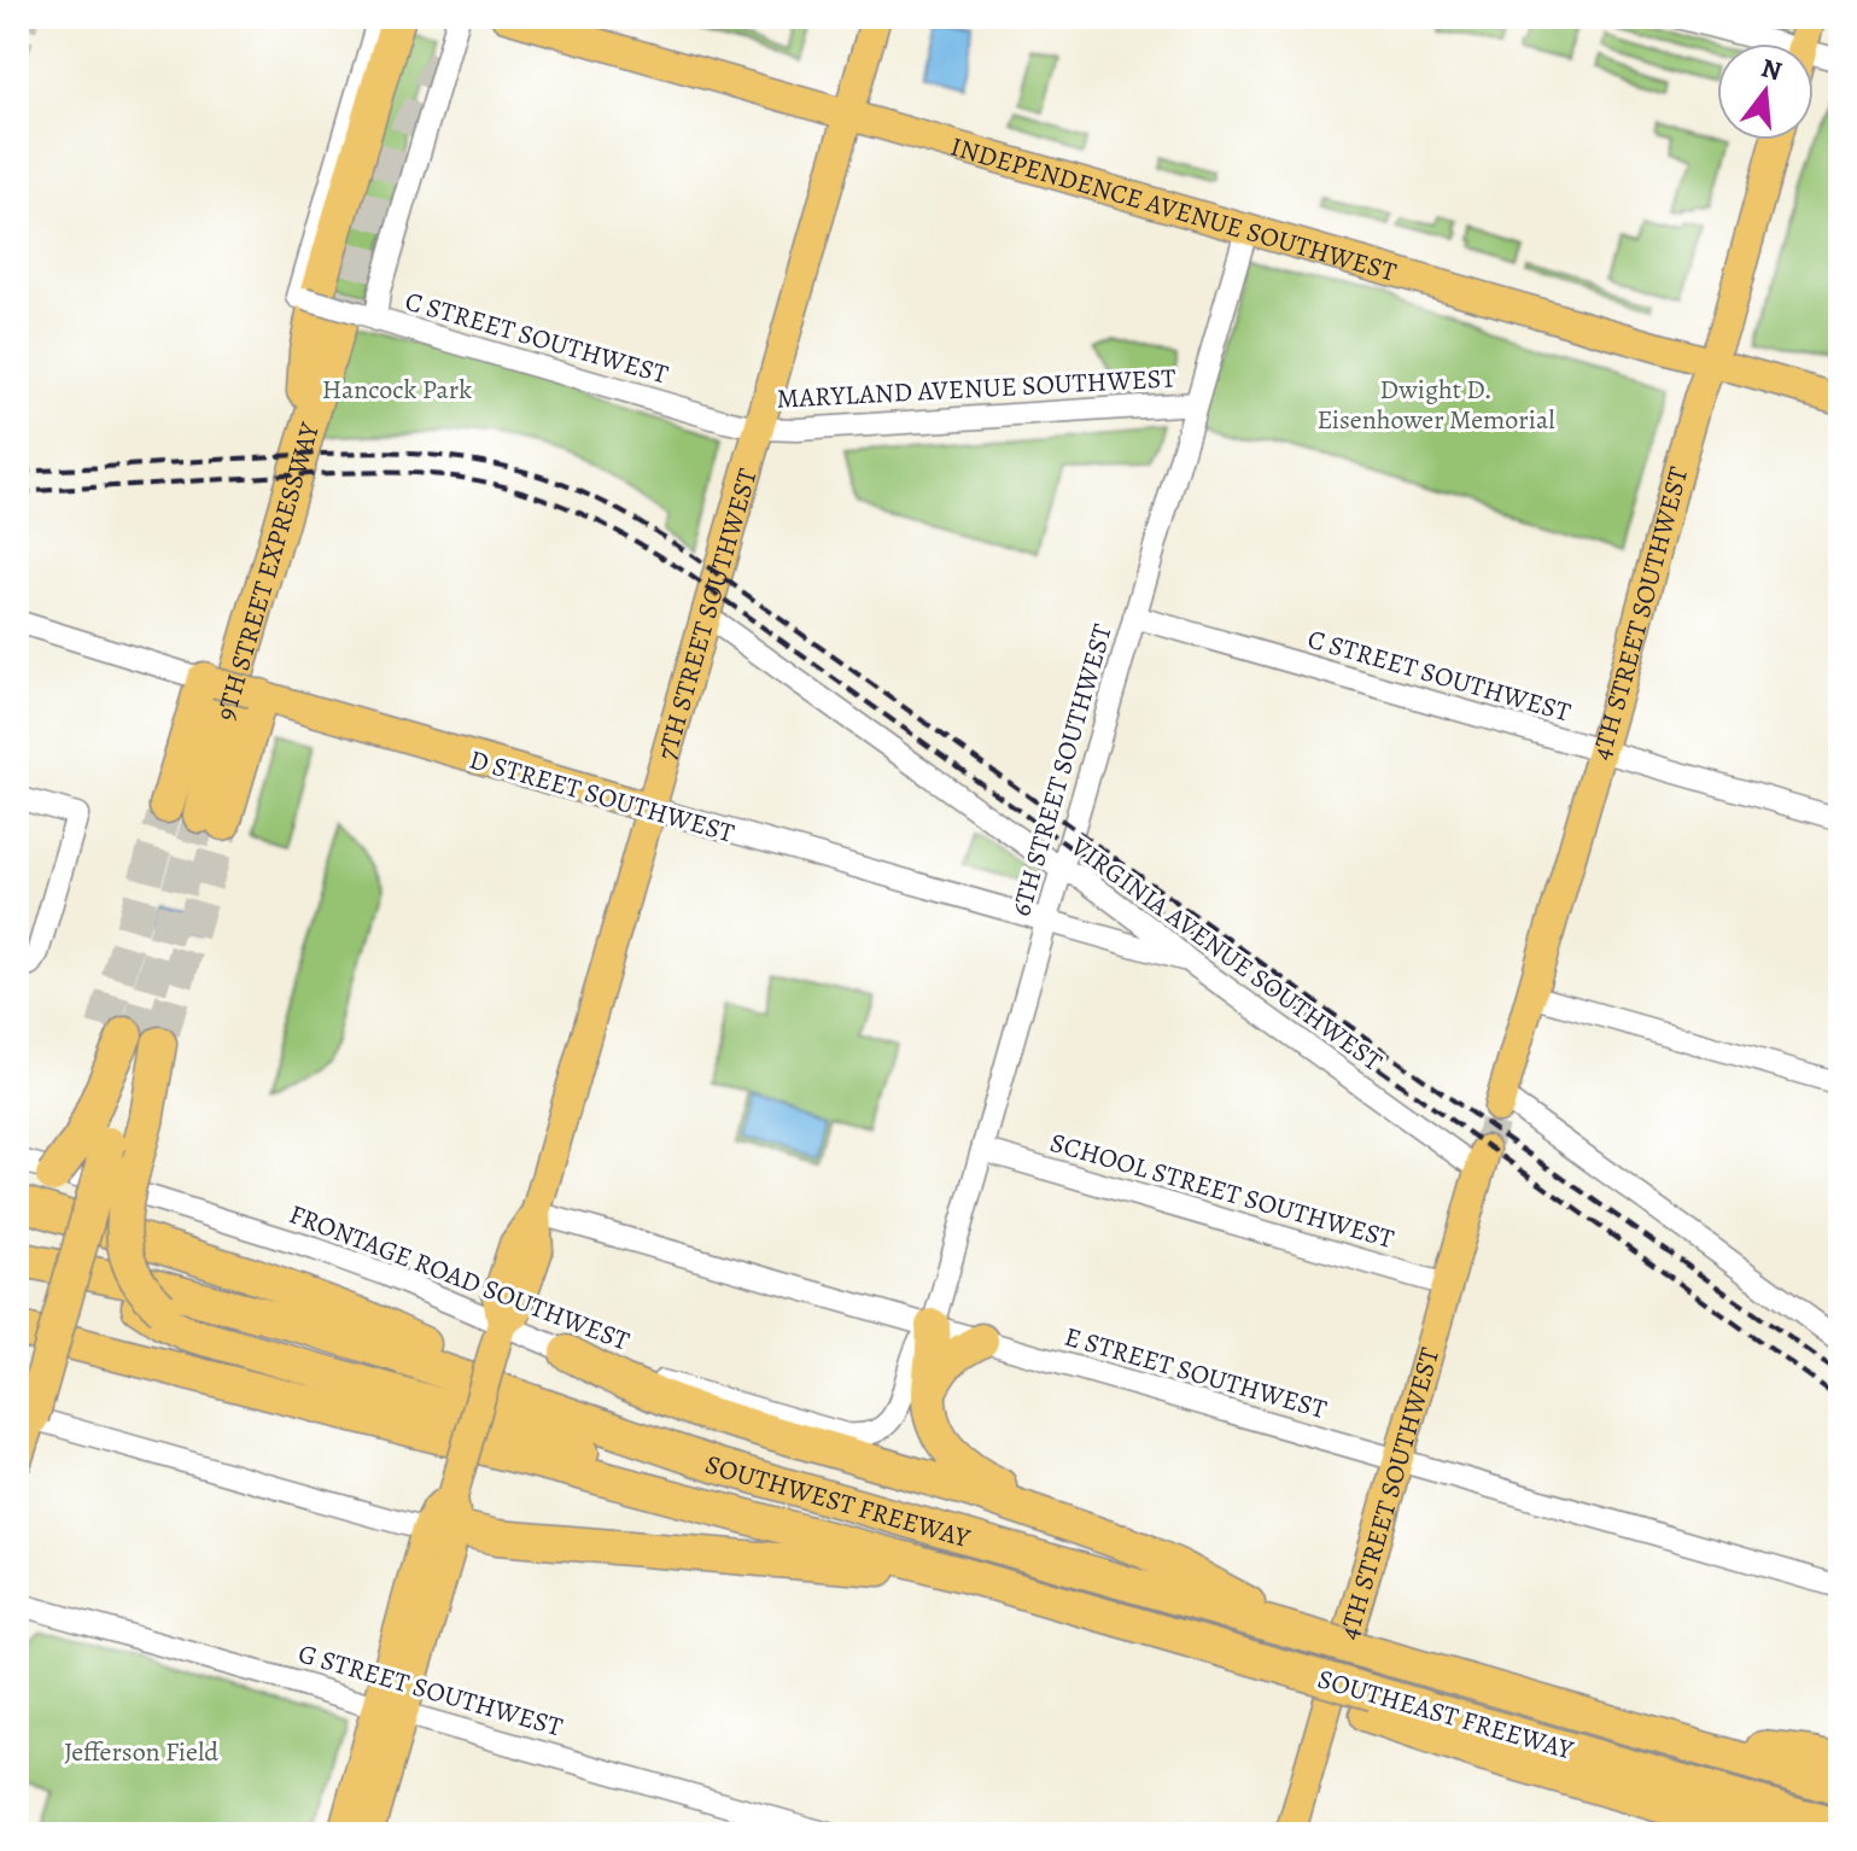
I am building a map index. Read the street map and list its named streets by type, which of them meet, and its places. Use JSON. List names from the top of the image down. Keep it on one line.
{"streets":{"highway":["9TH STREET EXPRESSWAY","SOUTHWEST FREEWAY","SOUTHEAST FREEWAY"],"main road":["INDEPENDENCE AVENUE SOUTHWEST","4TH STREET SOUTHWEST","7TH STREET SOUTHWEST","D STREET SOUTHWEST"],"street":["C STREET SOUTHWEST","MARYLAND AVENUE SOUTHWEST","6TH STREET SOUTHWEST","VIRGINIA AVENUE SOUTHWEST","SCHOOL STREET SOUTHWEST","FRONTAGE ROAD SOUTHWEST","E STREET SOUTHWEST","G STREET SOUTHWEST"]},"crossings":[["INDEPENDENCE AVENUE SOUTHWEST","4TH STREET SOUTHWEST"],["INDEPENDENCE AVENUE SOUTHWEST","7TH STREET SOUTHWEST"],["INDEPENDENCE AVENUE SOUTHWEST","6TH STREET SOUTHWEST"],["C STREET SOUTHWEST","MARYLAND AVENUE SOUTHWEST"],["C STREET SOUTHWEST","9TH STREET EXPRESSWAY"],["C STREET SOUTHWEST","4TH STREET SOUTHWEST"],["C STREET SOUTHWEST","7TH STREET SOUTHWEST"],["C STREET SOUTHWEST","6TH STREET SOUTHWEST"],["MARYLAND AVENUE SOUTHWEST","7TH STREET SOUTHWEST"],["MARYLAND AVENUE SOUTHWEST","6TH STREET SOUTHWEST"],["4TH STREET SOUTHWEST","VIRGINIA AVENUE SOUTHWEST"],["4TH STREET SOUTHWEST","SCHOOL STREET SOUTHWEST"],["4TH STREET SOUTHWEST","E STREET SOUTHWEST"],["7TH STREET SOUTHWEST","D STREET SOUTHWEST"],["7TH STREET SOUTHWEST","VIRGINIA AVENUE SOUTHWEST"],["7TH STREET SOUTHWEST","FRONTAGE ROAD SOUTHWEST"],["7TH STREET SOUTHWEST","E STREET SOUTHWEST"],["7TH STREET SOUTHWEST","G STREET SOUTHWEST"],["6TH STREET SOUTHWEST","D STREET SOUTHWEST"],["6TH STREET SOUTHWEST","VIRGINIA AVENUE SOUTHWEST"],["6TH STREET SOUTHWEST","SCHOOL STREET SOUTHWEST"],["6TH STREET SOUTHWEST","FRONTAGE ROAD SOUTHWEST"],["6TH STREET SOUTHWEST","E STREET SOUTHWEST"],["D STREET SOUTHWEST","VIRGINIA AVENUE SOUTHWEST"],["FRONTAGE ROAD SOUTHWEST","E STREET SOUTHWEST"],["SOUTHWEST FREEWAY","SOUTHEAST FREEWAY"]],"parks":["Hancock Park","Dwight D. Eisenhower Memorial","Jefferson Field"],"north":"top"}
